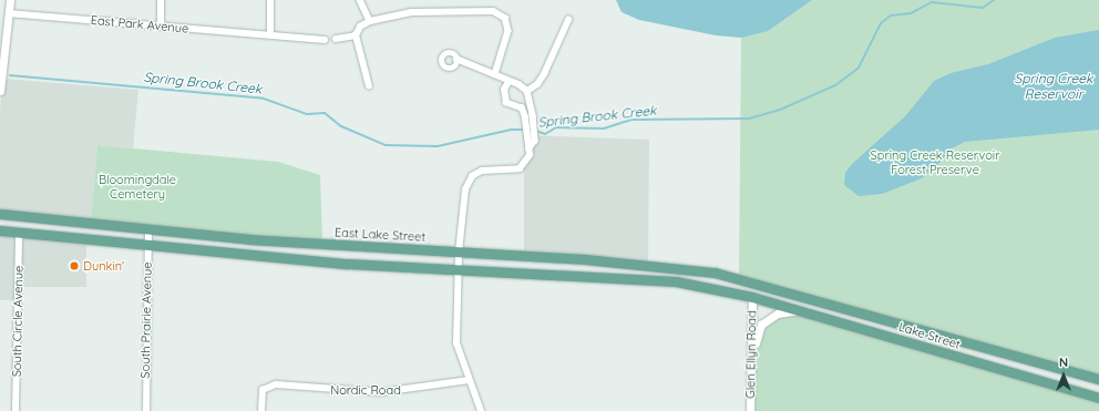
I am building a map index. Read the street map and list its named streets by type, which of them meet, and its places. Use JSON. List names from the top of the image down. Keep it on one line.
{"streets":{"main road":["East Lake Street","Lake Street"],"street":["East Park Avenue","South Prairie Avenue","South Circle Avenue","Glen Ellyn Road","Nordic Road"]},"crossings":[["East Lake Street","South Prairie Avenue"],["East Lake Street","Lake Street"],["Lake Street","Glen Ellyn Road"]],"water":["Spring Creek Reservoir","Spring Brook Creek"],"parks":["Spring Creek Reservoir Forest Preserve","Bloomingdale Cemetery"],"places":["Dunkin'"],"north":"top"}
